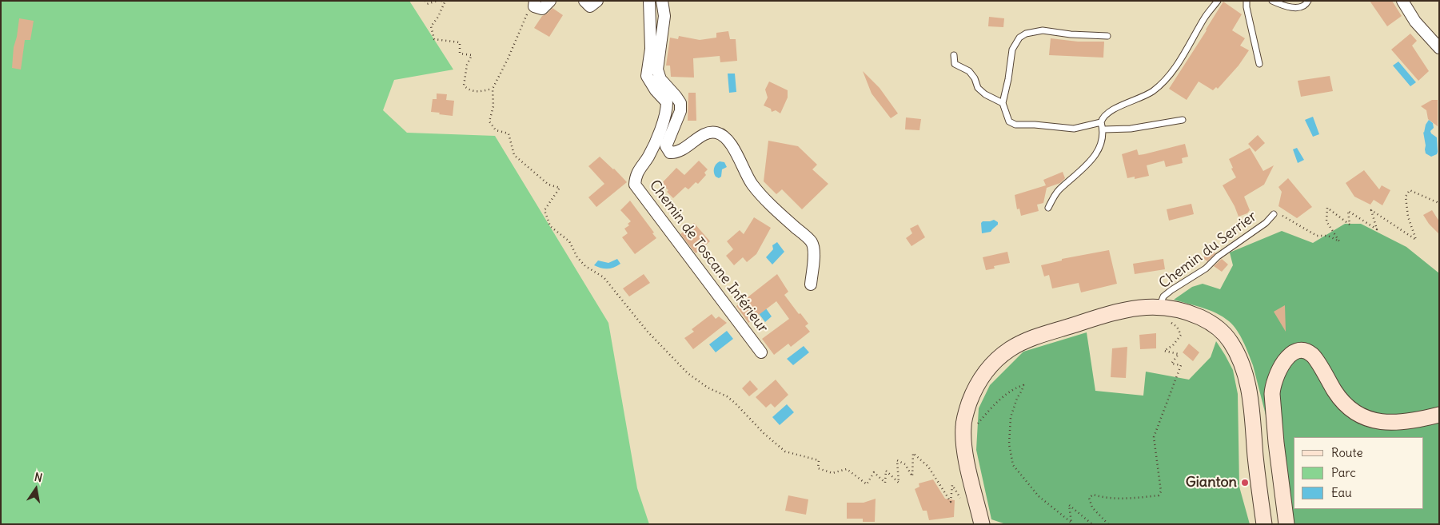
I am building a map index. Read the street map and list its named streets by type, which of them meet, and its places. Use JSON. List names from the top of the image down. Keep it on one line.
{"streets":{"street":["Chemin de Toscane Inférieur"],"lane":["Chemin du Serrier"]},"places":["Gianton"],"legend":["Route","Parc","Eau"],"north":"top"}
